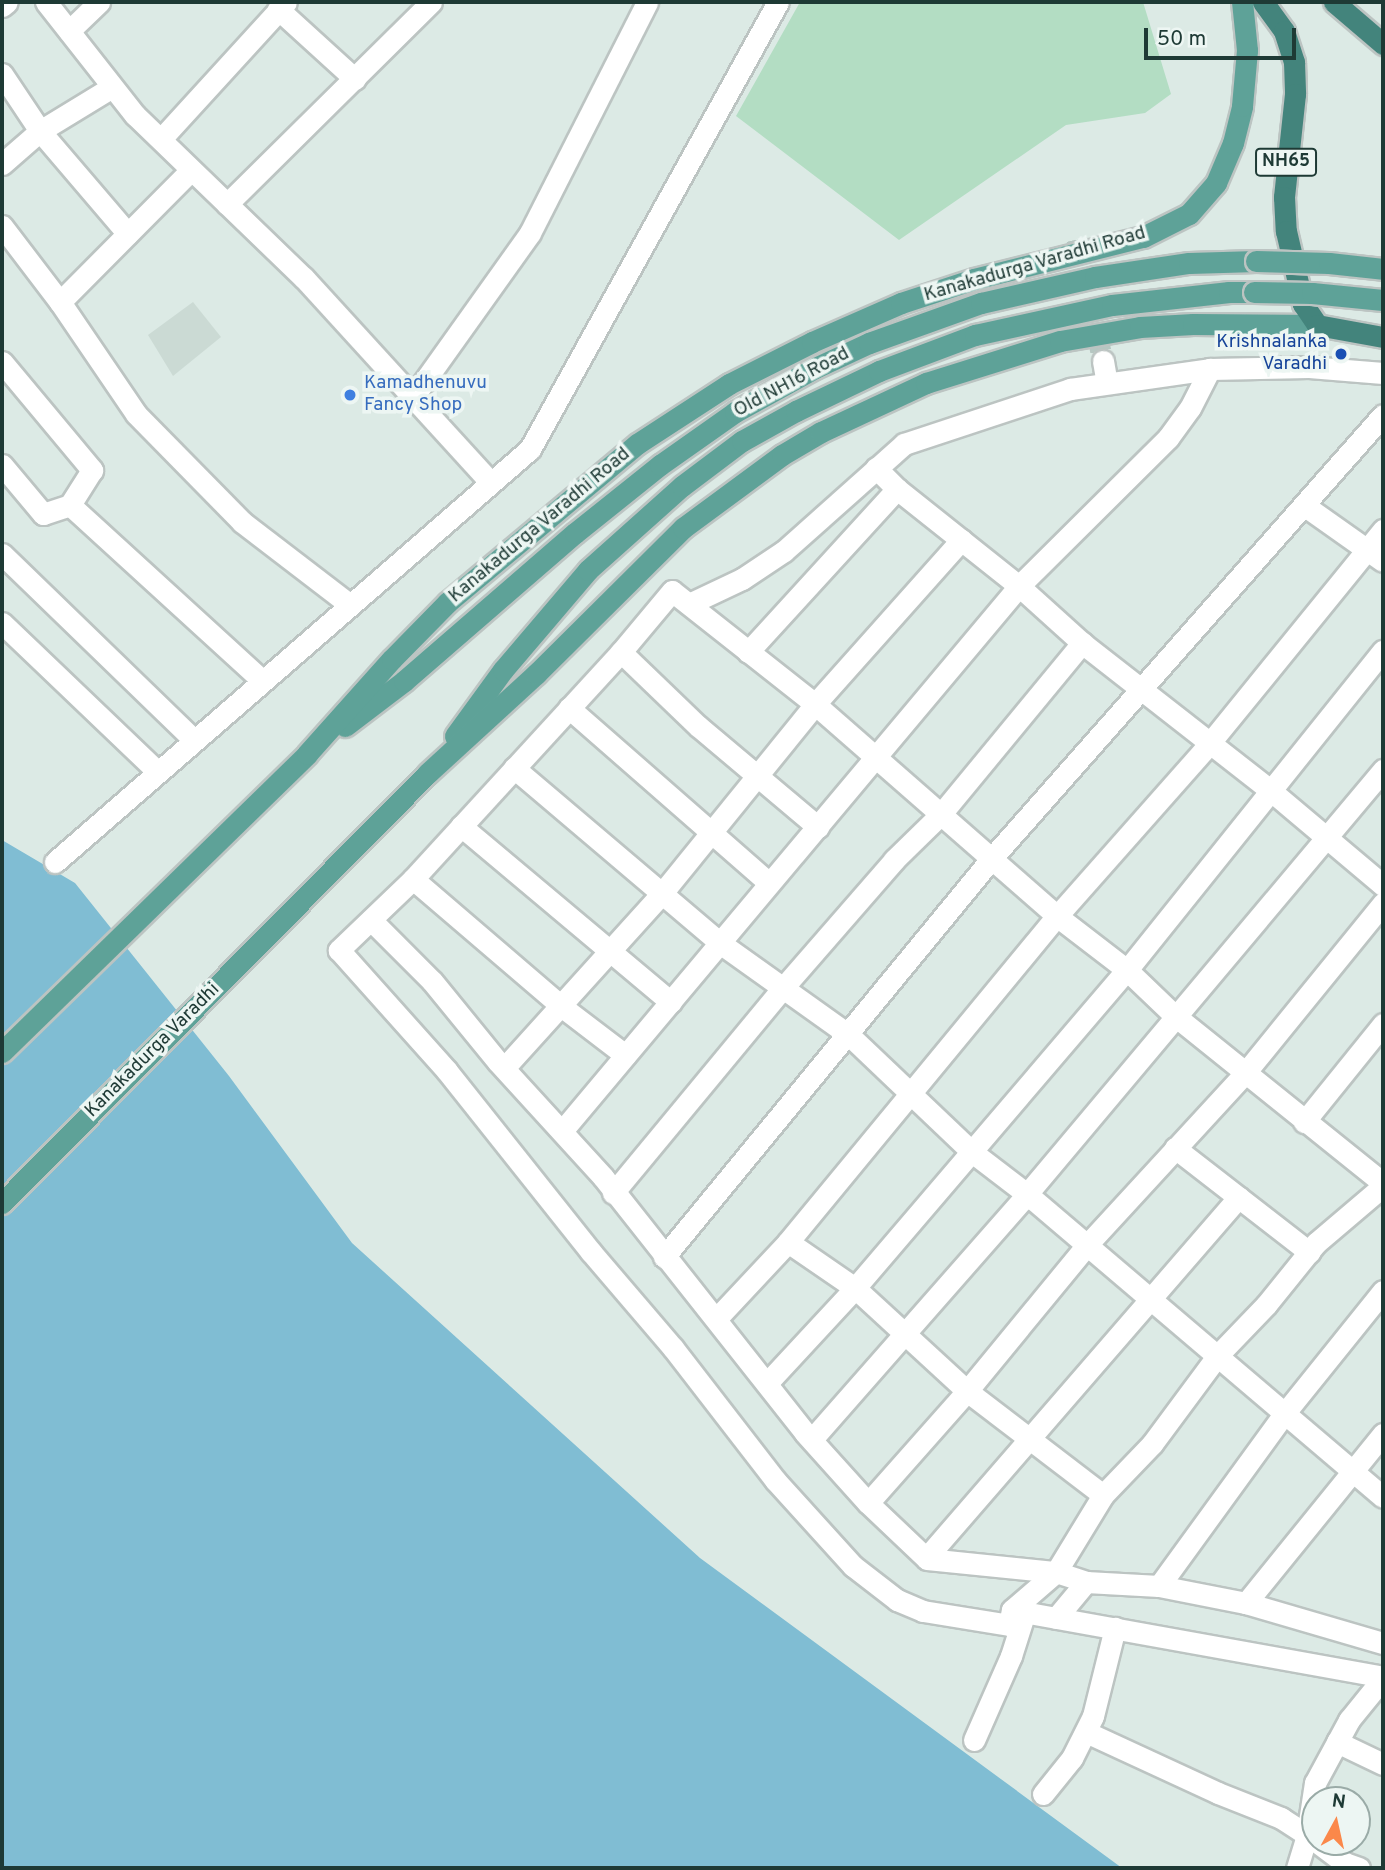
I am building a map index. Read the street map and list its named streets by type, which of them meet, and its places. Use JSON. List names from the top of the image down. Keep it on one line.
{"streets":{"highway":["NH65"],"main road":["Kanakadurga Varadhi Road","Old NH16 Road","Kanakadurga Varadhi"]},"crossings":[["Kanakadurga Varadhi Road","Old NH16 Road"],["Old NH16 Road","Kanakadurga Varadhi"]],"places":["Krishnalanka Varadhi","Kamadhenuvu Fancy Shop"],"scale_bar":"50 m","north":"top"}
